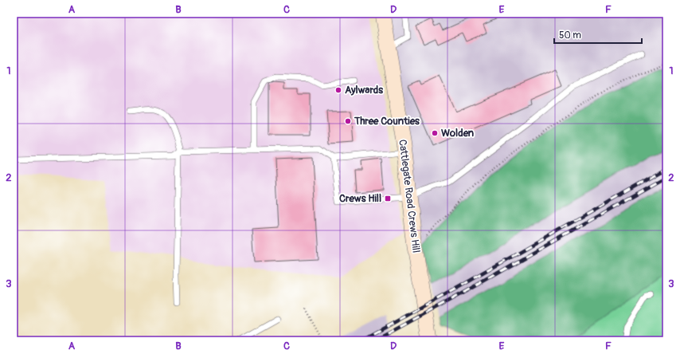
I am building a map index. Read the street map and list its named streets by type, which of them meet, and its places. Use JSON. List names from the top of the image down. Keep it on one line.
{"streets":{"street":["Cattlegate Road Crews Hill"]},"places":{"other":["Aylwards","Three Counties","Wolden"],"transit":["Crews Hill"]},"scale_bar":"50 m","grid":{"columns":["A","B","C","D","E","F"],"rows":["1","2","3"]}}
